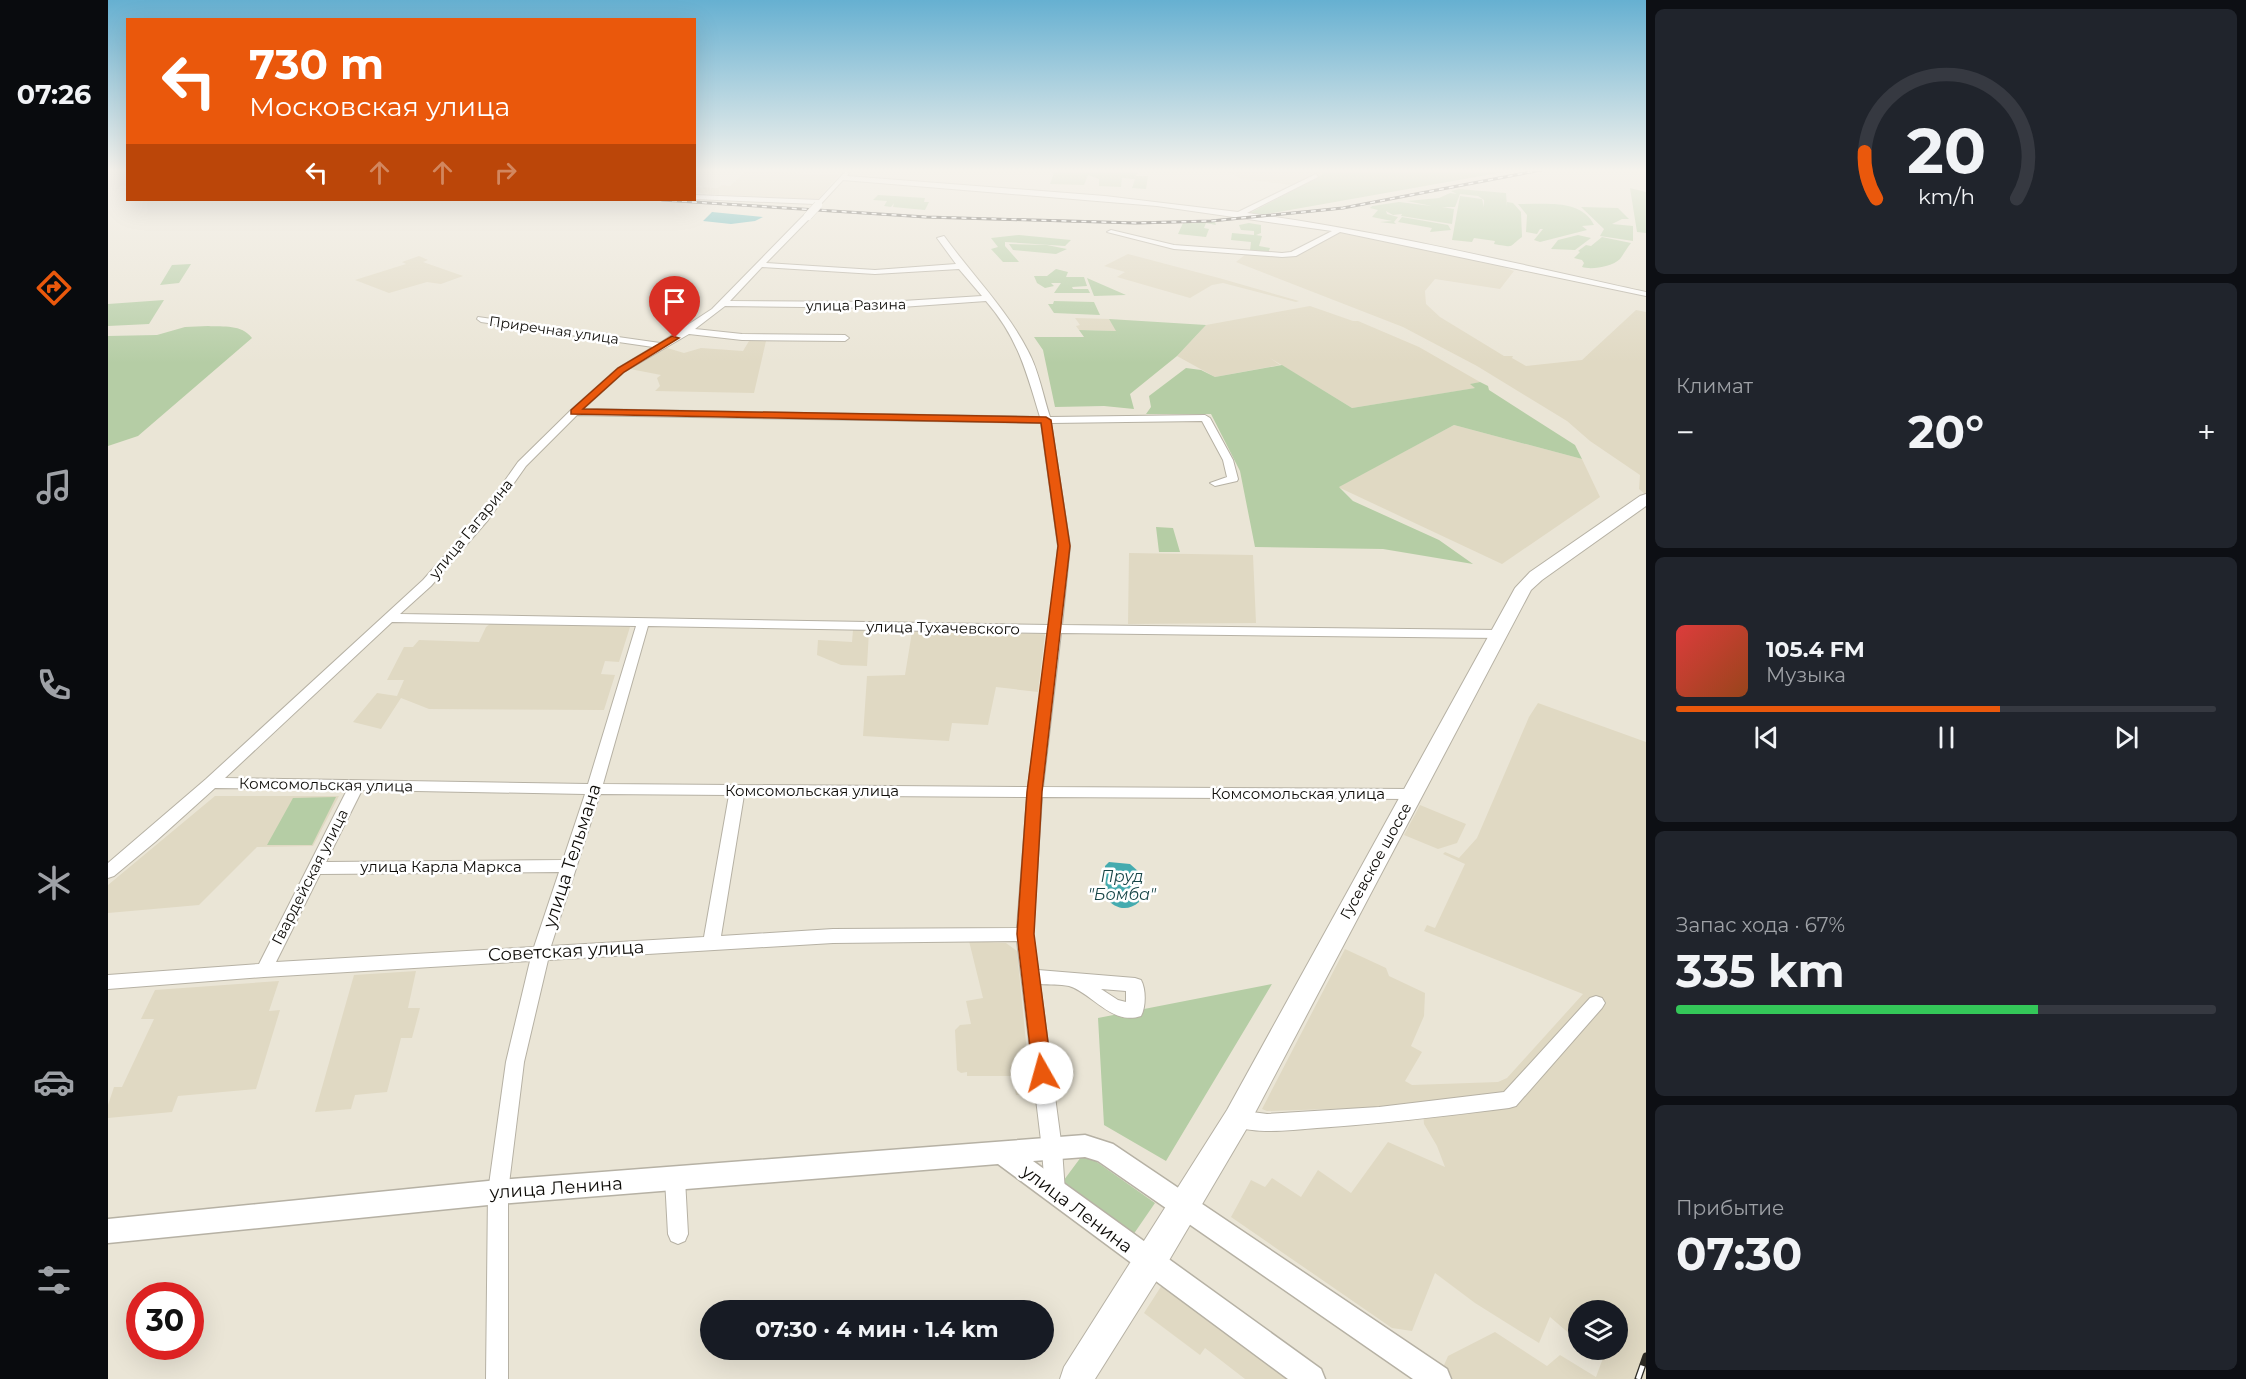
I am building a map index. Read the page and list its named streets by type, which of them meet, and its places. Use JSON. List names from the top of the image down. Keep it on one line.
{"streets":{"highway":["Гусевское шоссе"],"main road":["улица Ленина"],"street":["улица Разина","Приречная улица","улица Гагарина","улица Тухачевского","Комсомольская улица","улица Тельмана","улица Карла Маркса","Гвардейская улица","Советская улица"]},"crossings":[["улица Разина","улица Гагарина"],["Приречная улица","улица Гагарина"],["улица Гагарина","улица Тухачевского"],["улица Гагарина","Комсомольская улица"],["улица Тухачевского","улица Тельмана"],["улица Тухачевского","Гусевское шоссе"],["Комсомольская улица","улица Тельмана"],["Комсомольская улица","Гусевское шоссе"],["Комсомольская улица","Гвардейская улица"],["улица Тельмана","улица Карла Маркса"],["улица Тельмана","Советская улица"],["улица Тельмана","улица Ленина"],["Гусевское шоссе","улица Ленина"],["улица Карла Маркса","Гвардейская улица"],["Гвардейская улица","Советская улица"]],"water":["Пруд \"Бомба\""],"page":{"tabs":"07:26","turn":["730 m","Московская улица"],"tile":["Климат",["Запас хода · 67%","335 km"],["Прибытие","07:30"]],"heat":["−","20°","+"],"song":["105.4 FM","Музыка"],"limit":"30","trip":"07:30 · 4 мин · 1.4 km","gauge":["20","km/h"]}}
